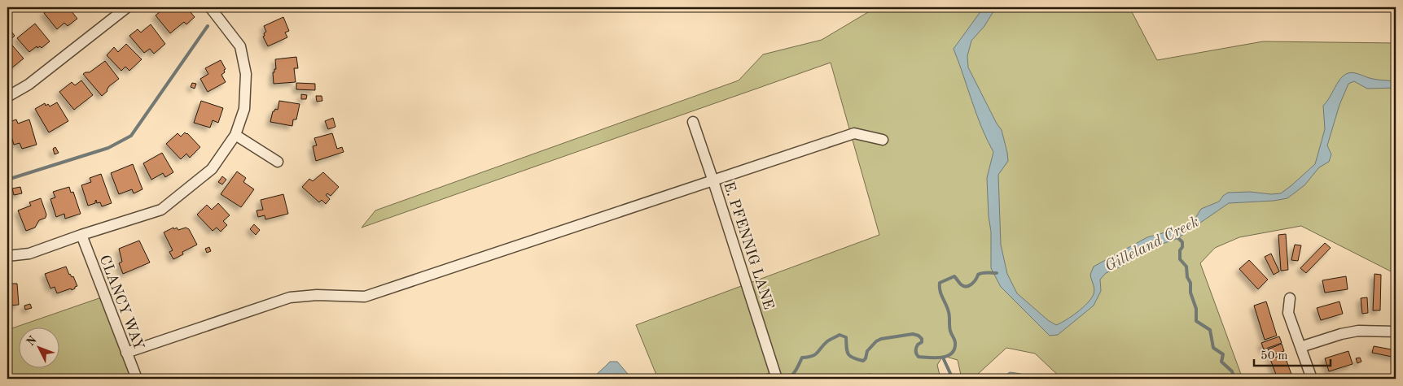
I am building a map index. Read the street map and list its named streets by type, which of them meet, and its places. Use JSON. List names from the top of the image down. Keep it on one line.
{"streets":{"street":["E. PFENNIG LANE","CLANCY WAY"]},"water":["Gilleland Creek"],"scale_bar":"50 m","north":"top left"}
